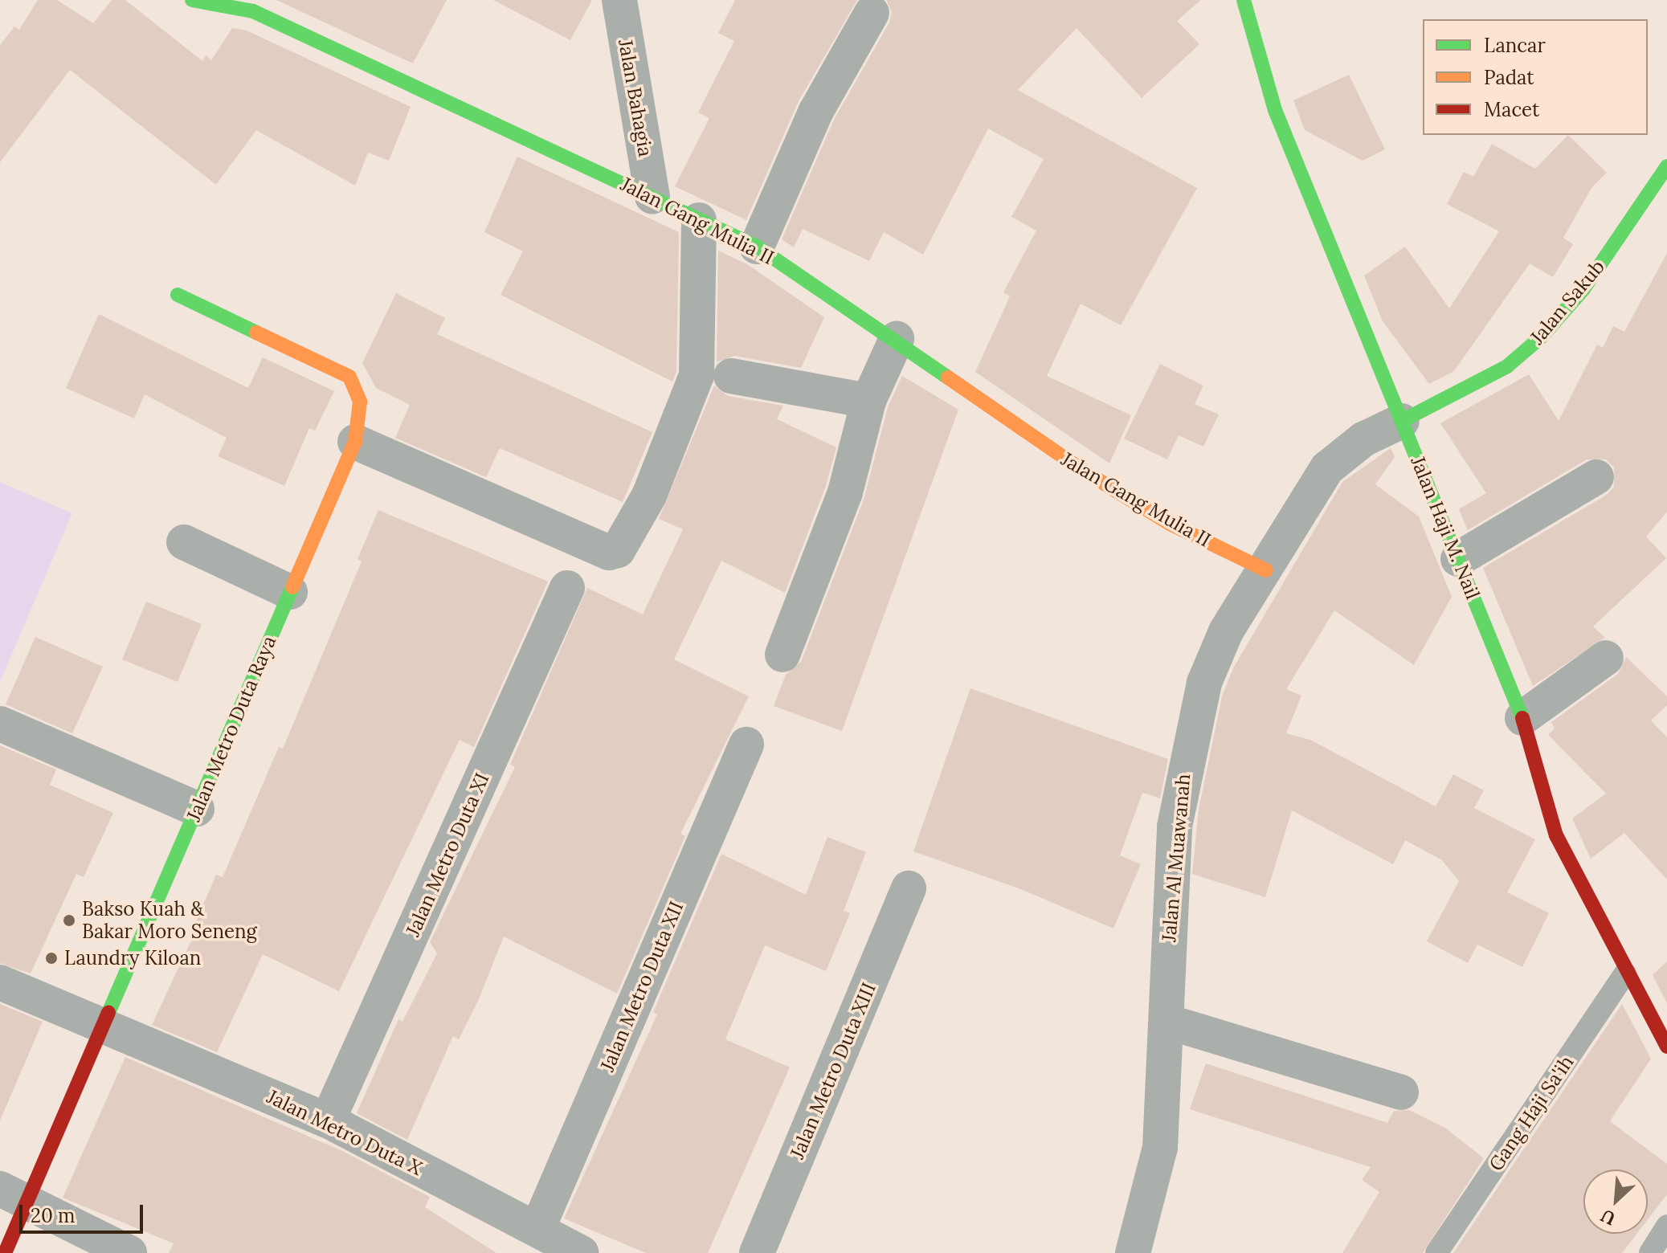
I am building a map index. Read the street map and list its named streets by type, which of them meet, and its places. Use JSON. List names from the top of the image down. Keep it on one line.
{"streets":{"street":["Jalan Bahagia","Jalan Gang Mulia II","Jalan Sakub","Jalan Haji M. Nail","Jalan Metro Duta Raya","Jalan Metro Duta XI","Jalan Al Muawanah","Jalan Metro Duta XII","Jalan Metro Duta XIII","Jalan Metro Duta X"],"lane":["Gang Haji Sa'ih"]},"crossings":[["Jalan Bahagia","Jalan Gang Mulia II"],["Jalan Gang Mulia II","Jalan Al Muawanah"],["Jalan Sakub","Jalan Haji M. Nail"],["Jalan Sakub","Jalan Al Muawanah"],["Jalan Haji M. Nail","Jalan Al Muawanah"],["Jalan Haji M. Nail","Gang Haji Sa'ih"],["Jalan Metro Duta Raya","Jalan Metro Duta X"],["Jalan Metro Duta XI","Jalan Metro Duta X"],["Jalan Metro Duta XII","Jalan Metro Duta X"]],"places":["Bakso Kuah & Bakar Moro Seneng","Laundry Kiloan"],"legend":["Lancar","Padat","Macet"],"scale_bar":"20 m","north":"bottom left"}
